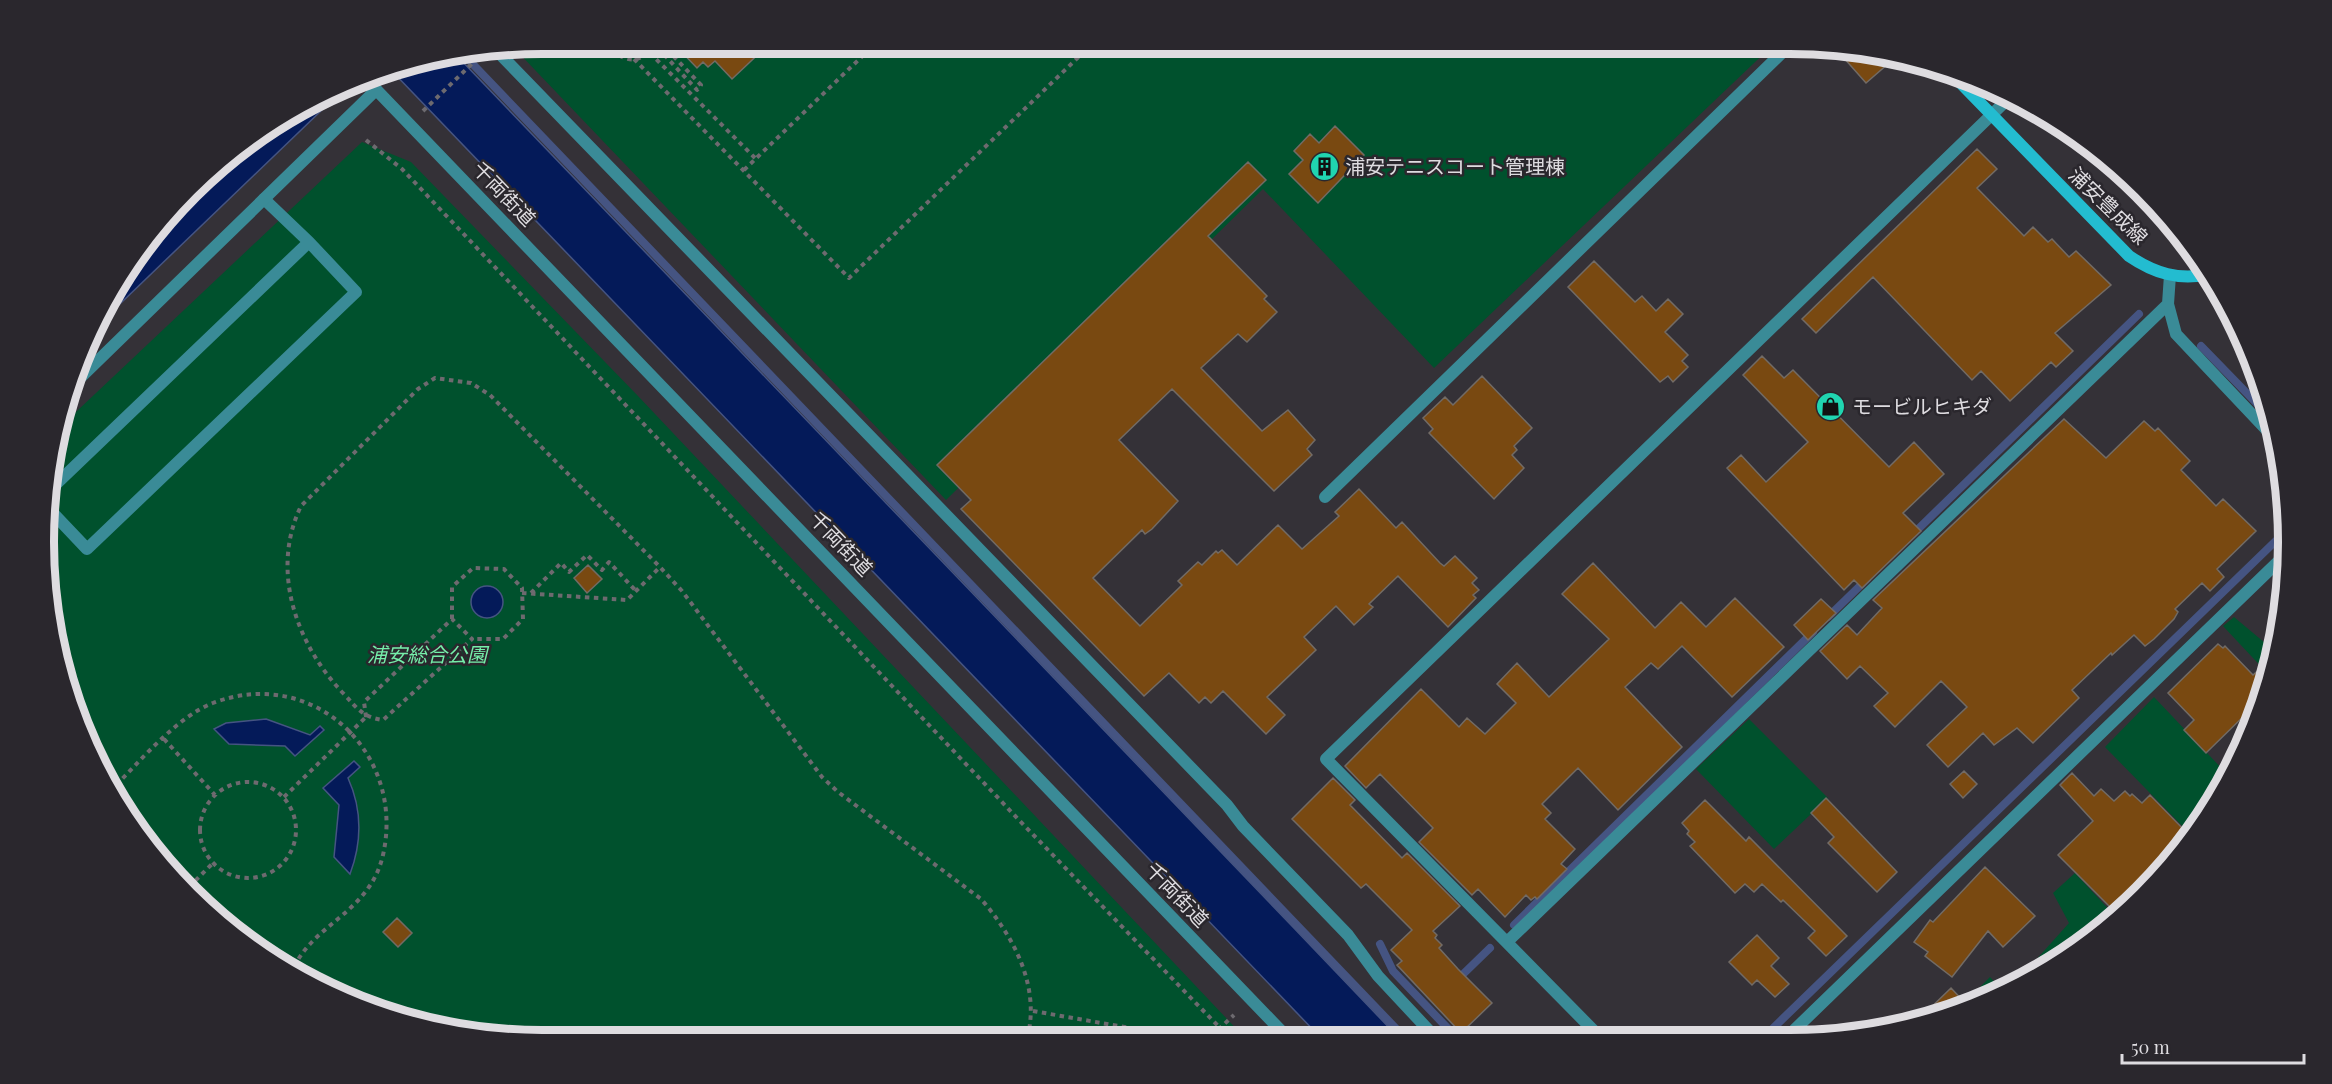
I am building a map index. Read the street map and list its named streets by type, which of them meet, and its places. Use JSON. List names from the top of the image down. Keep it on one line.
{"streets":{"main road":["浦安豊成線"],"street":["千両街道"]},"parks":["浦安総合公園"],"places":{"building":["浦安テニスコート管理棟"],"shop":["モービルヒキダ"]},"scale_bar":"50 m"}
